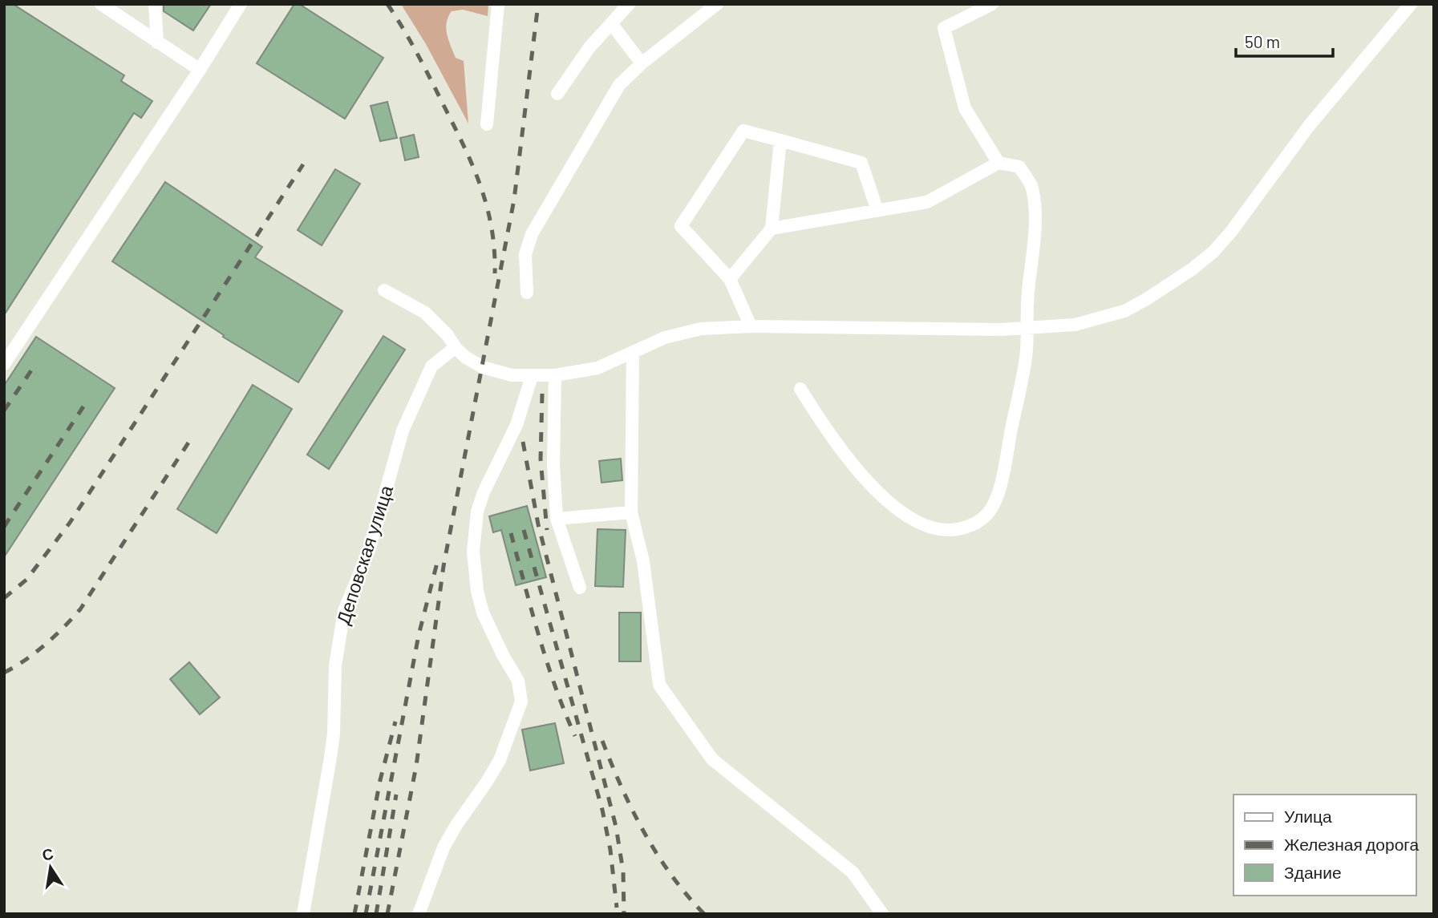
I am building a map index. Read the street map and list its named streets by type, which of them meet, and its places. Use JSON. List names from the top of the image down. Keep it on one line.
{"streets":{"street":["Деповская улица"]},"legend":["Улица","Железная дорога","Здание"],"scale_bar":"50 m","north":"top"}
